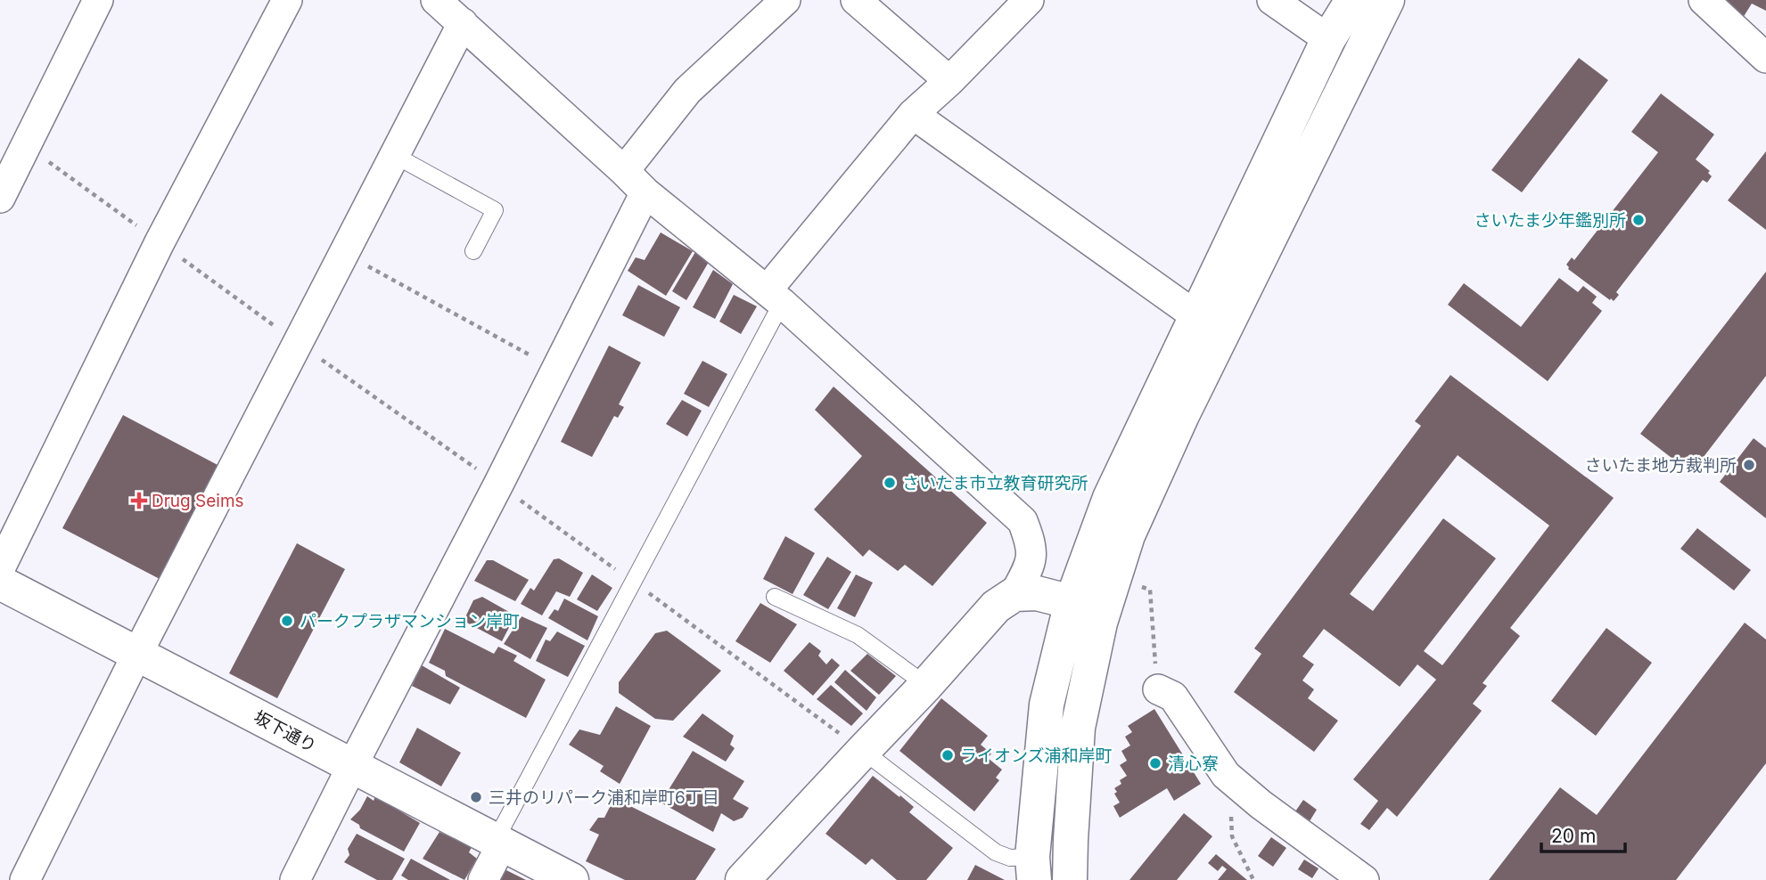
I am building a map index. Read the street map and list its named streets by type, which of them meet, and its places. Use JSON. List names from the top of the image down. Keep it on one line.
{"streets":{"street":["坂下通り"]},"places":{"other":["さいたま少年鑑別所","さいたま地方裁判所","さいたま市立教育研究所","パークプラザマンション岸町","ライオンズ浦和岸町","清心寮","三井のリパーク浦和岸町6丁目"],"health":["Drug Seims"]},"scale_bar":"20 m"}
